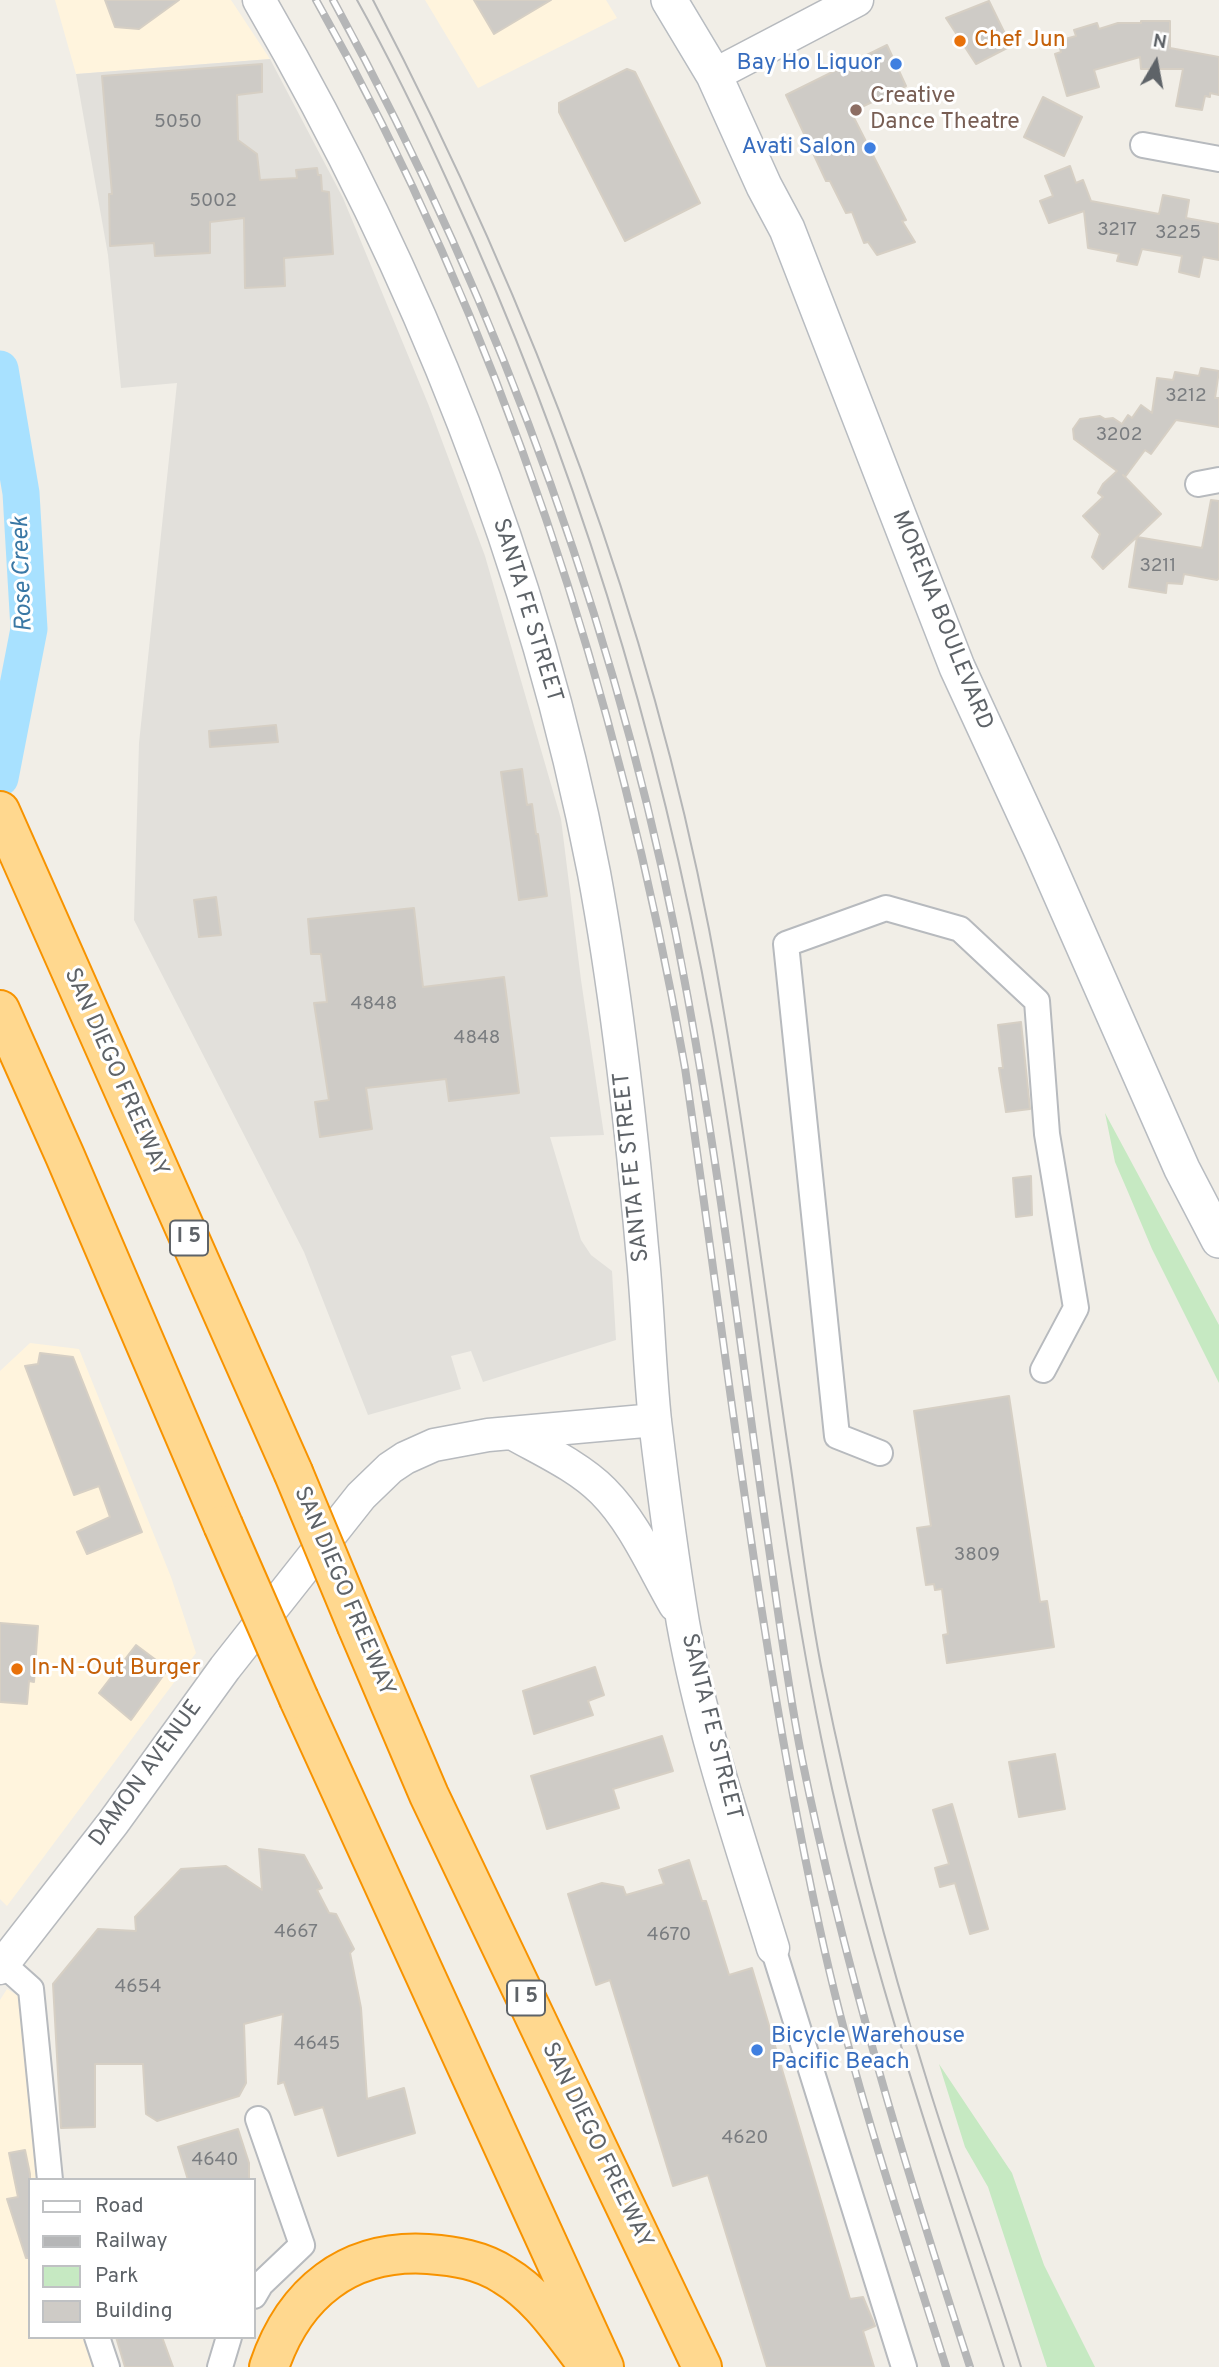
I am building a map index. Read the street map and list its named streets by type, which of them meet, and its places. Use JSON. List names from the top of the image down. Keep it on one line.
{"streets":{"highway":["SAN DIEGO FREEWAY","I 5"],"main road":["MORENA BOULEVARD"],"street":["SANTA FE STREET","DAMON AVENUE"]},"crossings":[["SANTA FE STREET","DAMON AVENUE"]],"water":["Rose Creek"],"places":["Chef Jun","Bay Ho Liquor","Creative Dance Theatre","Avati Salon","In-N-Out Burger","Bicycle Warehouse Pacific Beach"],"house_numbers":["5050","5002","3217","3225","3212","3202","3211","4848","4848","3809","4667","4670","4654","4645","4620","4640"],"legend":["Road","Railway","Park","Building"],"north":"top"}
